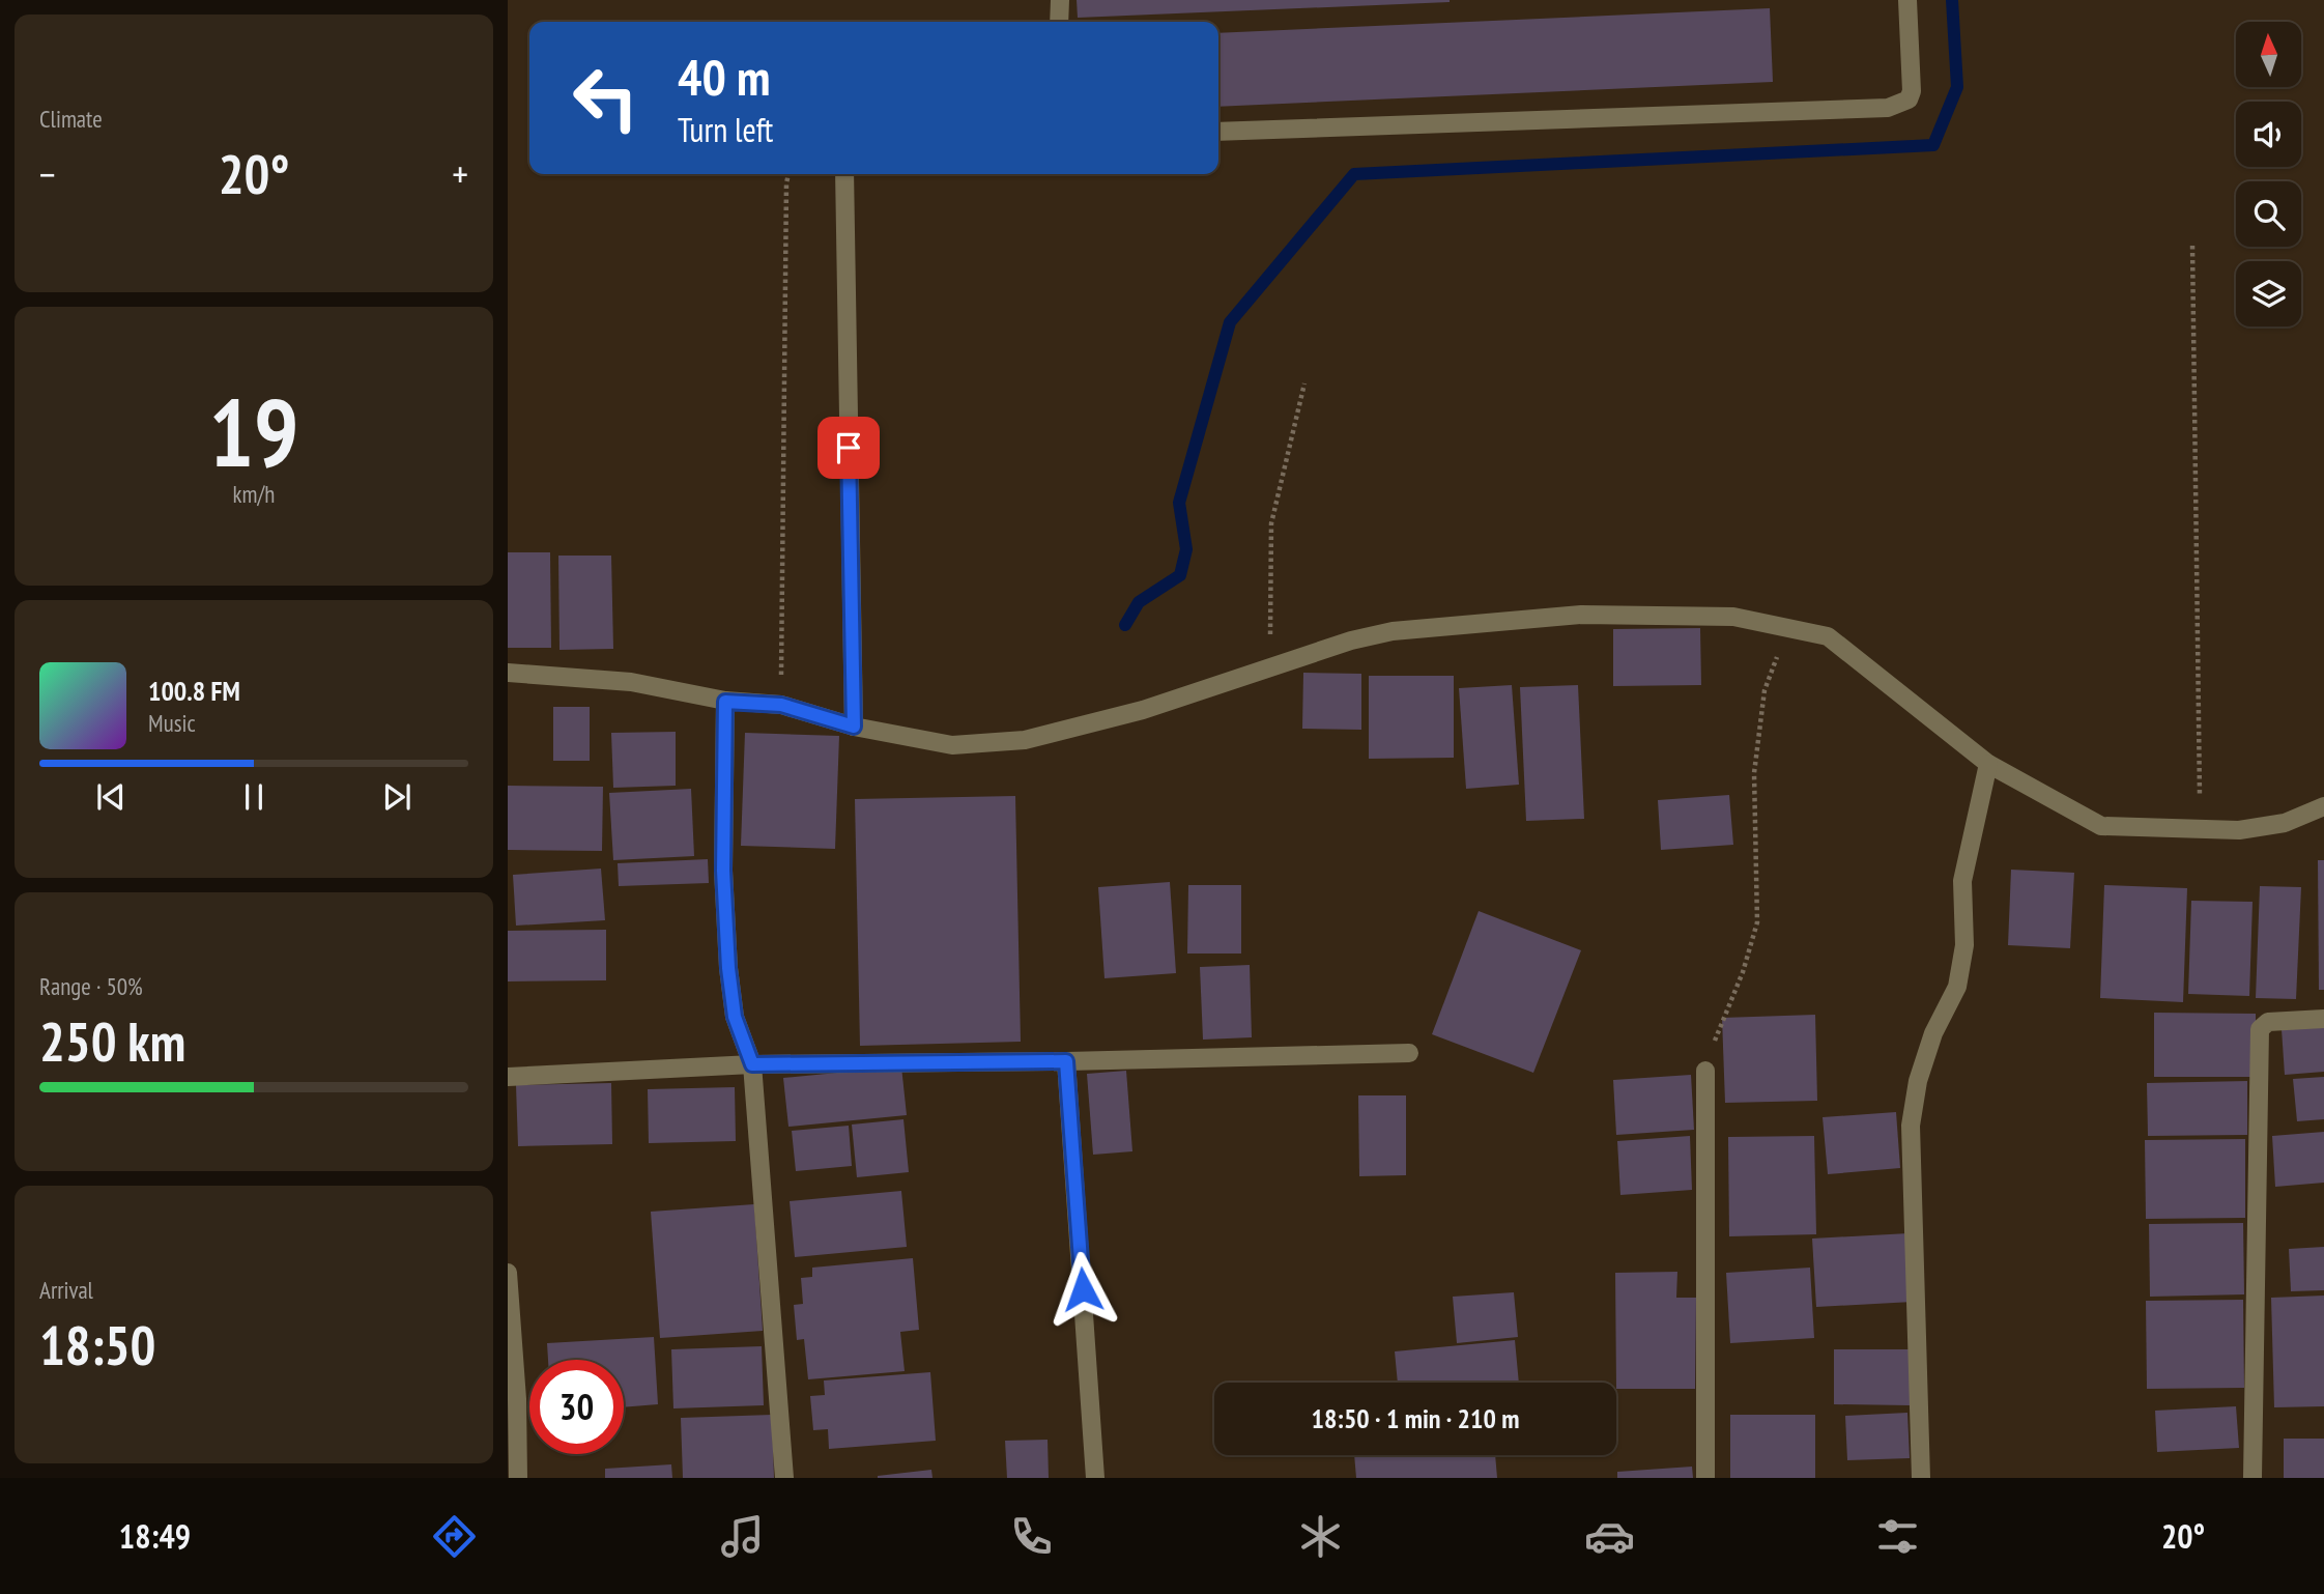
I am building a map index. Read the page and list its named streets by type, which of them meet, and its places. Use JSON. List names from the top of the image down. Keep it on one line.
{"north":"top","page":{"tile":["Climate",["19","km/h"],["Range · 50%","250 km"],["Arrival","18:50"]],"turn":["40 m","Turn left"],"heat":["−","20°","+"],"song":["100.8 FM","Music"],"limit":"30","trip":"18:50 · 1 min · 210 m","tabs":["18:49","20°"]}}
